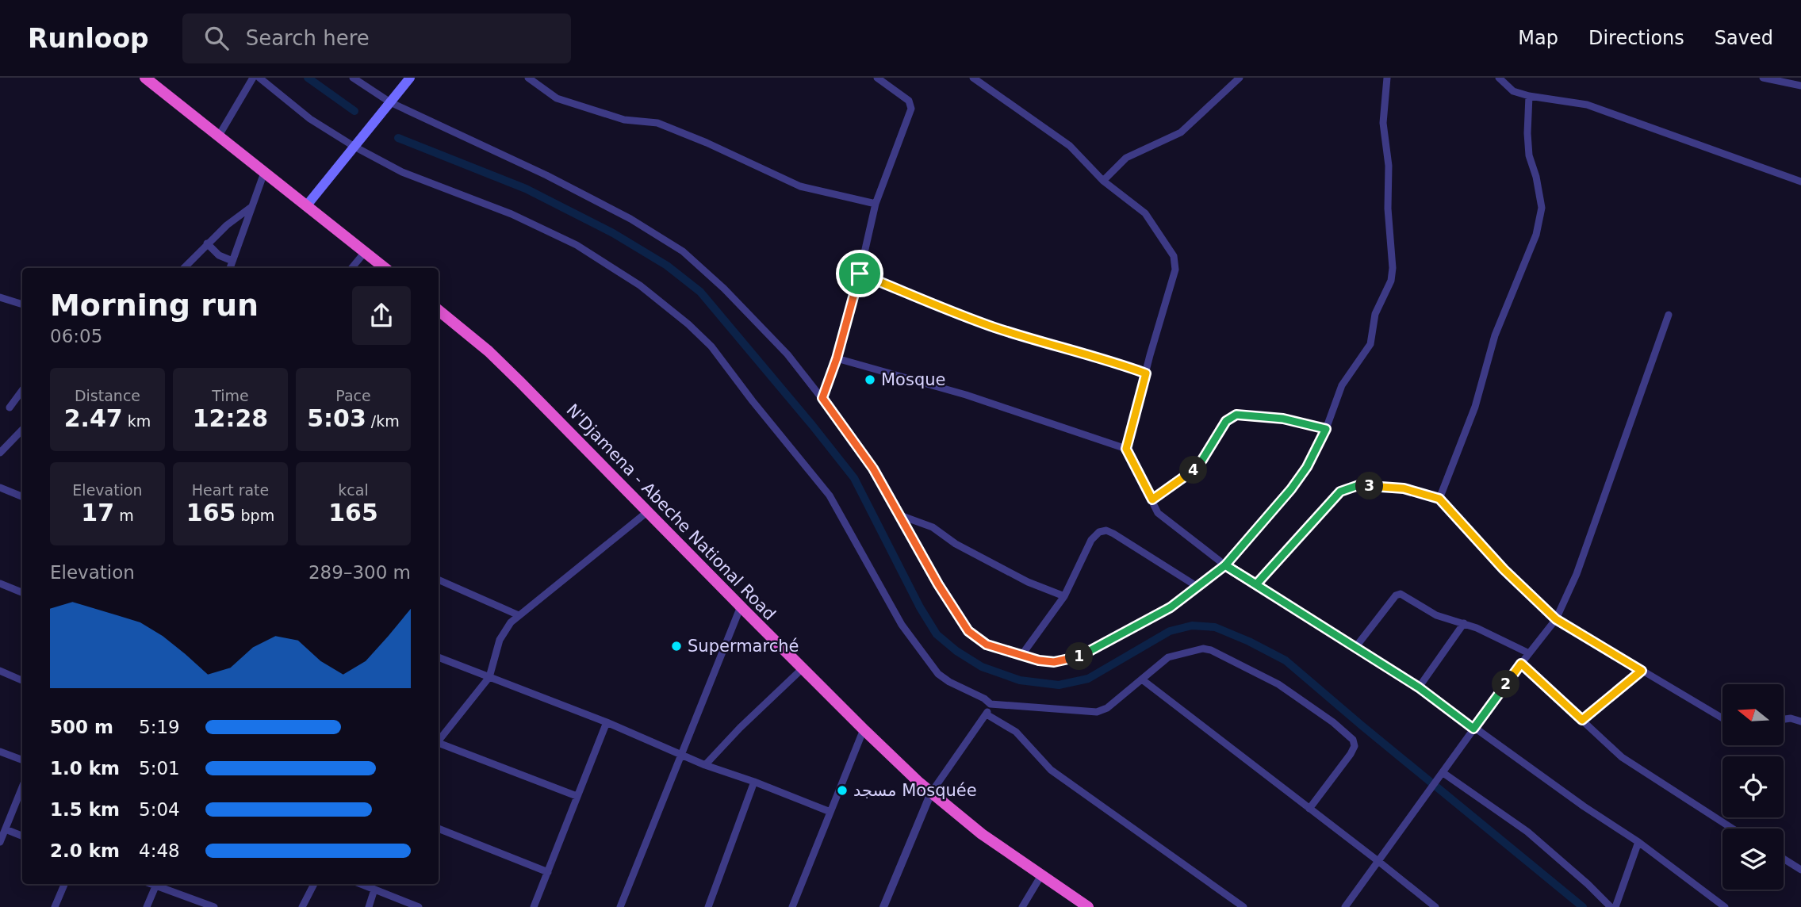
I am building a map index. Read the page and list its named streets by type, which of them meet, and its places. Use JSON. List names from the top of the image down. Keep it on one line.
{"streets":{"highway":["N'Djamena - Abeche National Road"]},"places":["Mosque","Supermarché","مسجد Mosquée"],"north":"left","page":{"header":"Runloop","search":"Search here","nav":["Map","Directions","Saved"],"heading":["Morning run","06:05"],"stats":[["Distance","2.47 km"],["Time","12:28"],["Pace","5:03 /km"],["Elevation","17 m"],["Heart rate","165 bpm"],["kcal","165"]],"pins":["4","3","1","2"],"chart":["Elevation","289–300 m"],"list":[{"name":"500 m","note":"5:19"},{"name":"1.0 km","note":"5:01"},{"name":"1.5 km","note":"5:04"},{"name":"2.0 km","note":"4:48"}]}}
